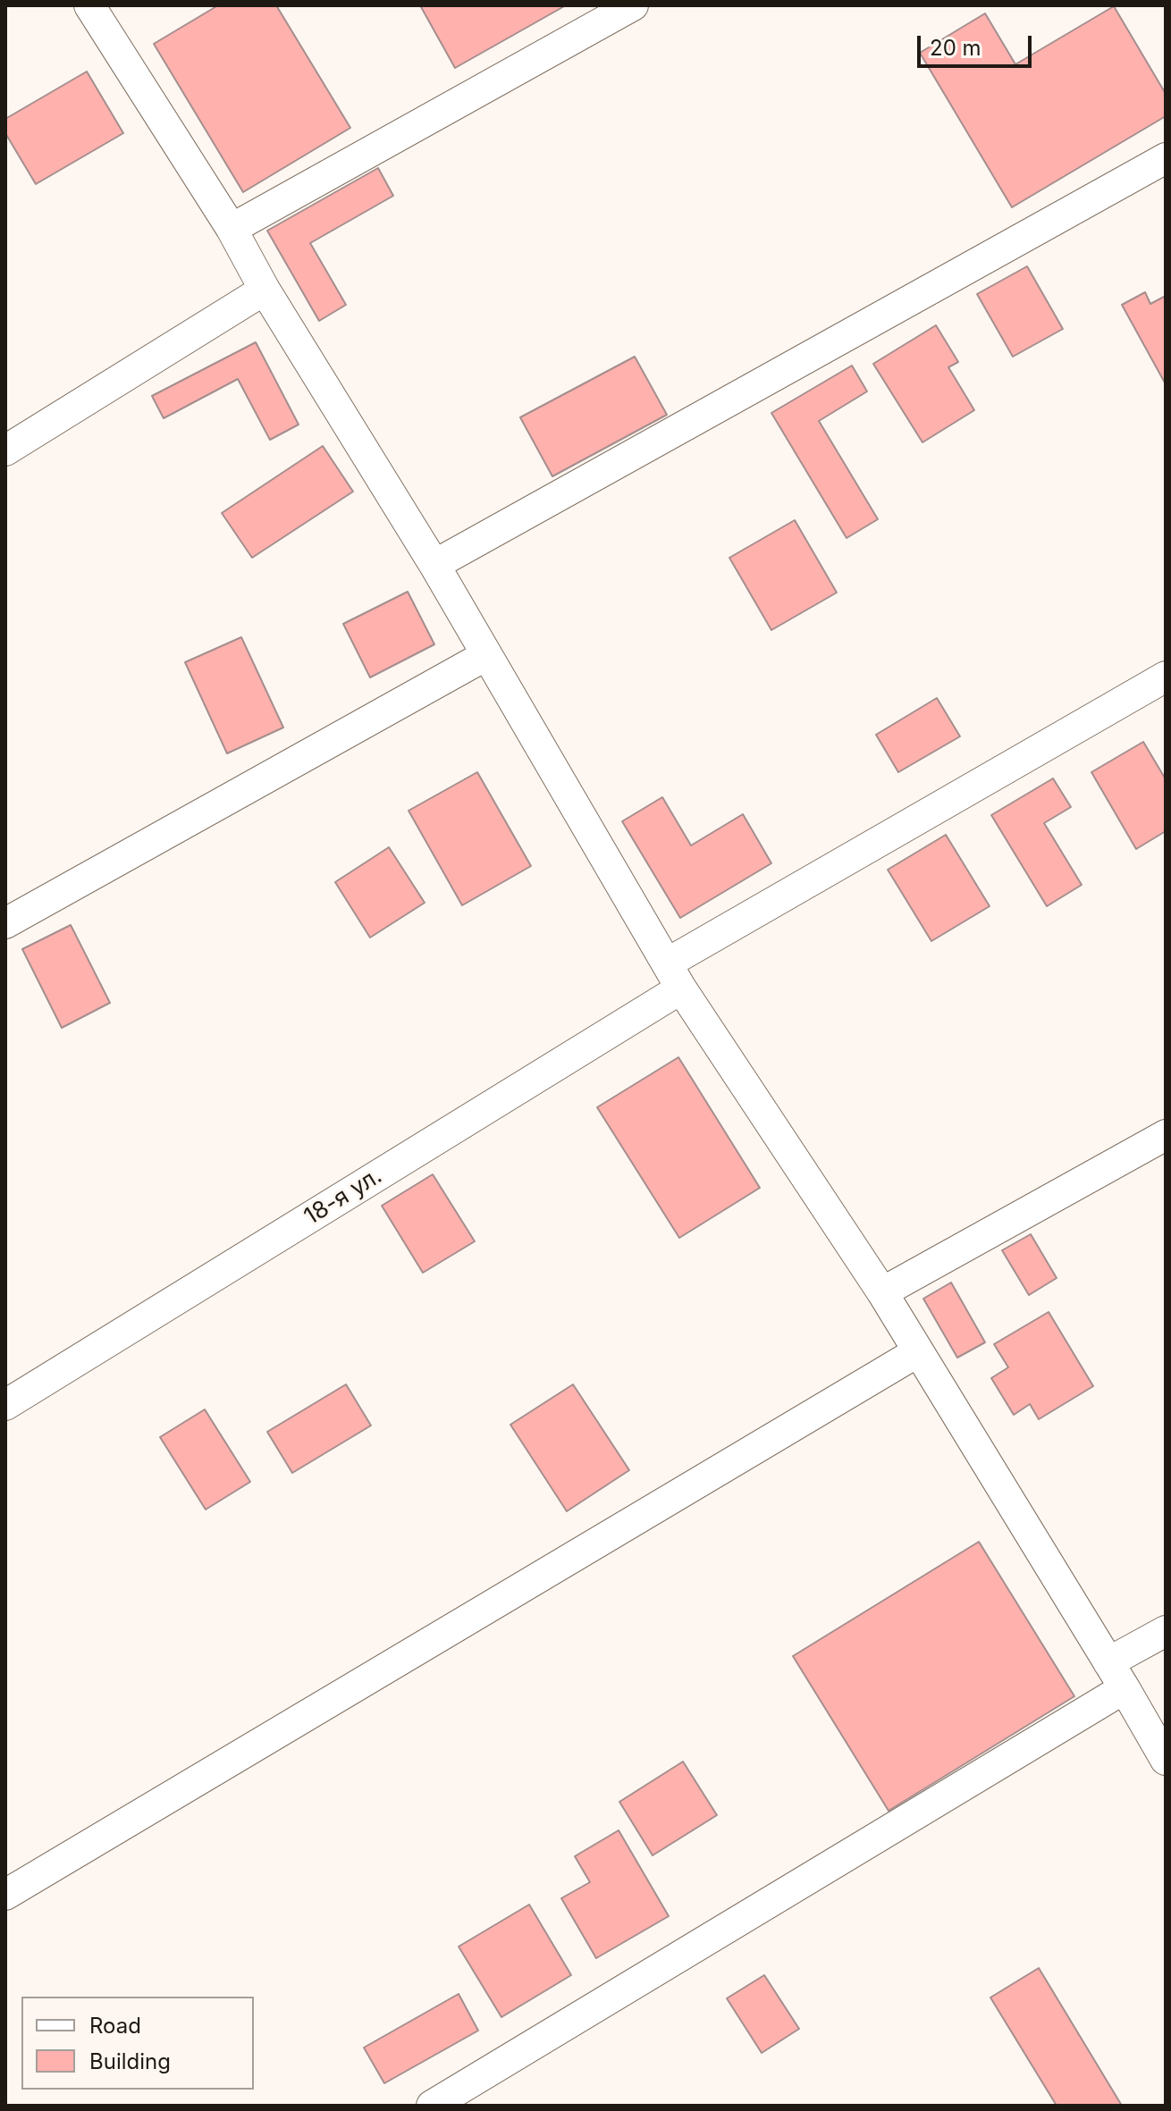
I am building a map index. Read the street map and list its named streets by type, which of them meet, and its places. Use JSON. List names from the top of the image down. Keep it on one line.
{"streets":{"street":["18-я ул."]},"legend":["Road","Building"],"scale_bar":"20 m"}
